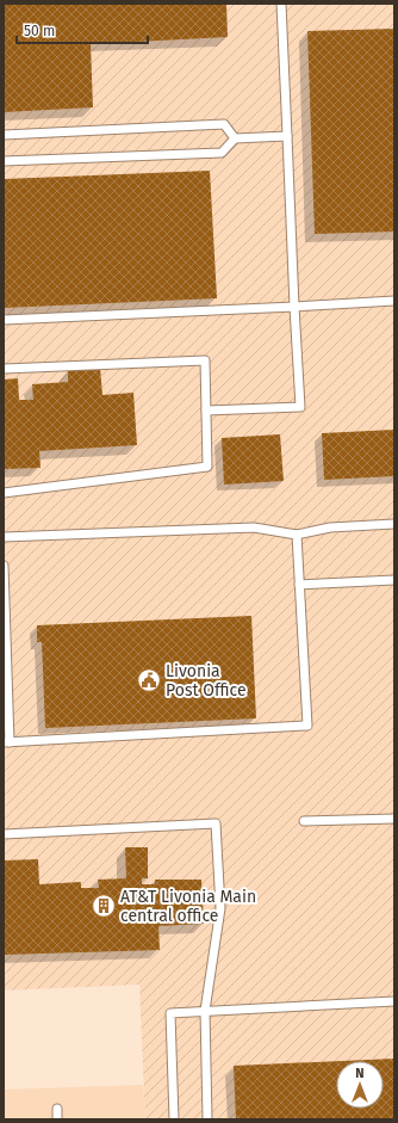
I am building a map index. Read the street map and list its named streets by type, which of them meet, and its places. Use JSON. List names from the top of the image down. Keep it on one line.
{"places":{"public building":["Livonia Post Office"],"building":["AT&T Livonia Main central office"]},"scale_bar":"50 m","north":"top"}
